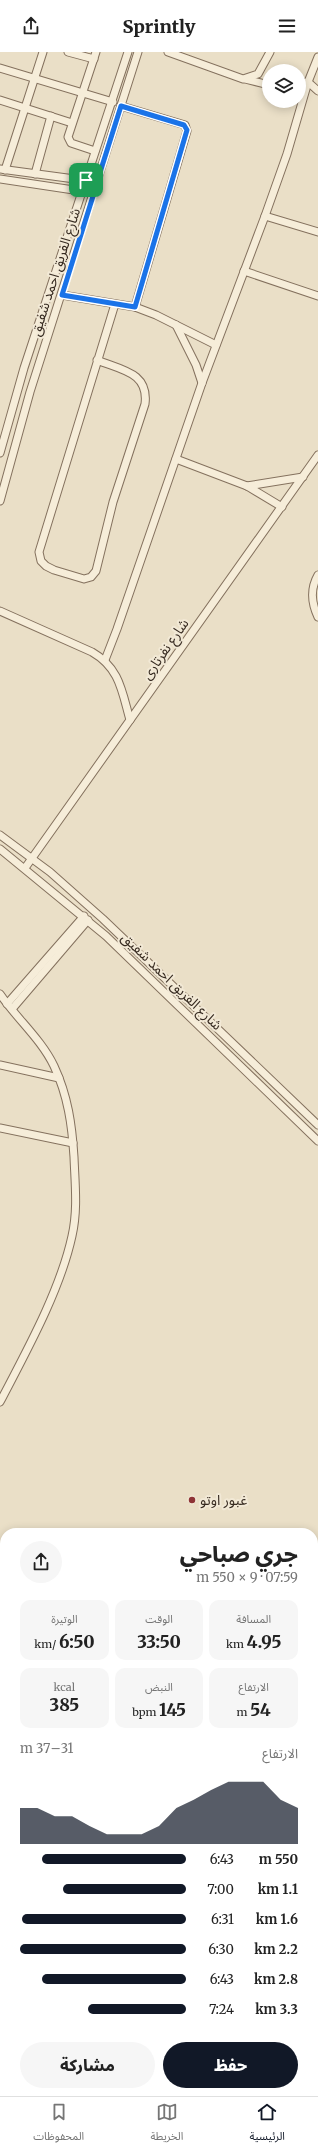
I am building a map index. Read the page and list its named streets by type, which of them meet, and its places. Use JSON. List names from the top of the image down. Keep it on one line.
{"streets":{"street":["شارع الفريق احمد شفيق","شارع نفرتارى"]},"crossings":[["شارع الفريق احمد شفيق","شارع نفرتارى"]],"places":["غبور اوتو"],"page":{"header":"Sprintly","heading":["جري صباحي","07:59 · 9 × 550 m"],"stats":[["المسافة","4.95 km"],["الوقت","33:50"],["الوتيرة","6:50 /km"],["الارتفاع","54 m"],["النبض","145 bpm"],["kcal","385"]],"chart":["الارتفاع","31–37 m"],"list":[{"name":"550 m","note":"6:43"},{"name":"1.1 km","note":"7:00"},{"name":"1.6 km","note":"6:31"},{"name":"2.2 km","note":"6:30"},{"name":"2.8 km","note":"6:43"},{"name":"3.3 km","note":"7:24"}],"buttons":["حفظ","مشاركة"],"tabs":["الرئيسية","الخريطة","المحفوظات"]}}
